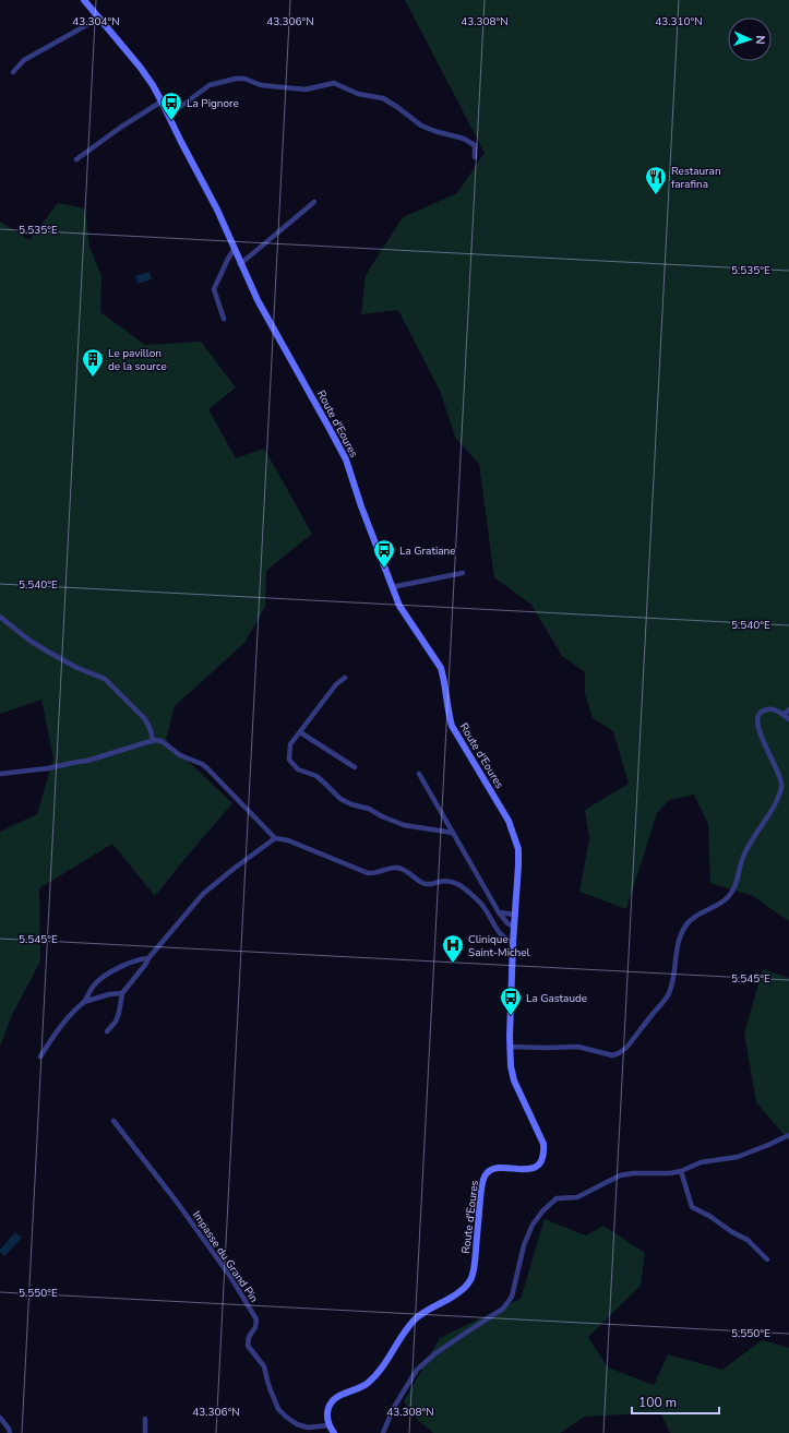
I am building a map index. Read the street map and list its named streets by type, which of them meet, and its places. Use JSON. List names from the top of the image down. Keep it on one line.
{"streets":{"street":["Route d'Eoures","Impasse du Grand Pin"]},"crossings":[["Route d'Eoures","Impasse du Grand Pin"]],"places":{"bus stop":["La Pignore","La Gratiane","La Gastaude"],"restaurant":["Restauran farafina"],"building":["Le pavillon de la source"],"hospital":["Clinique Saint-Michel"]},"scale_bar":"100 m","north":"right","coordinates":["43.304°N","43.306°N","43.308°N","43.310°N","5.535°E","5.540°E","5.545°E","5.550°E"]}
